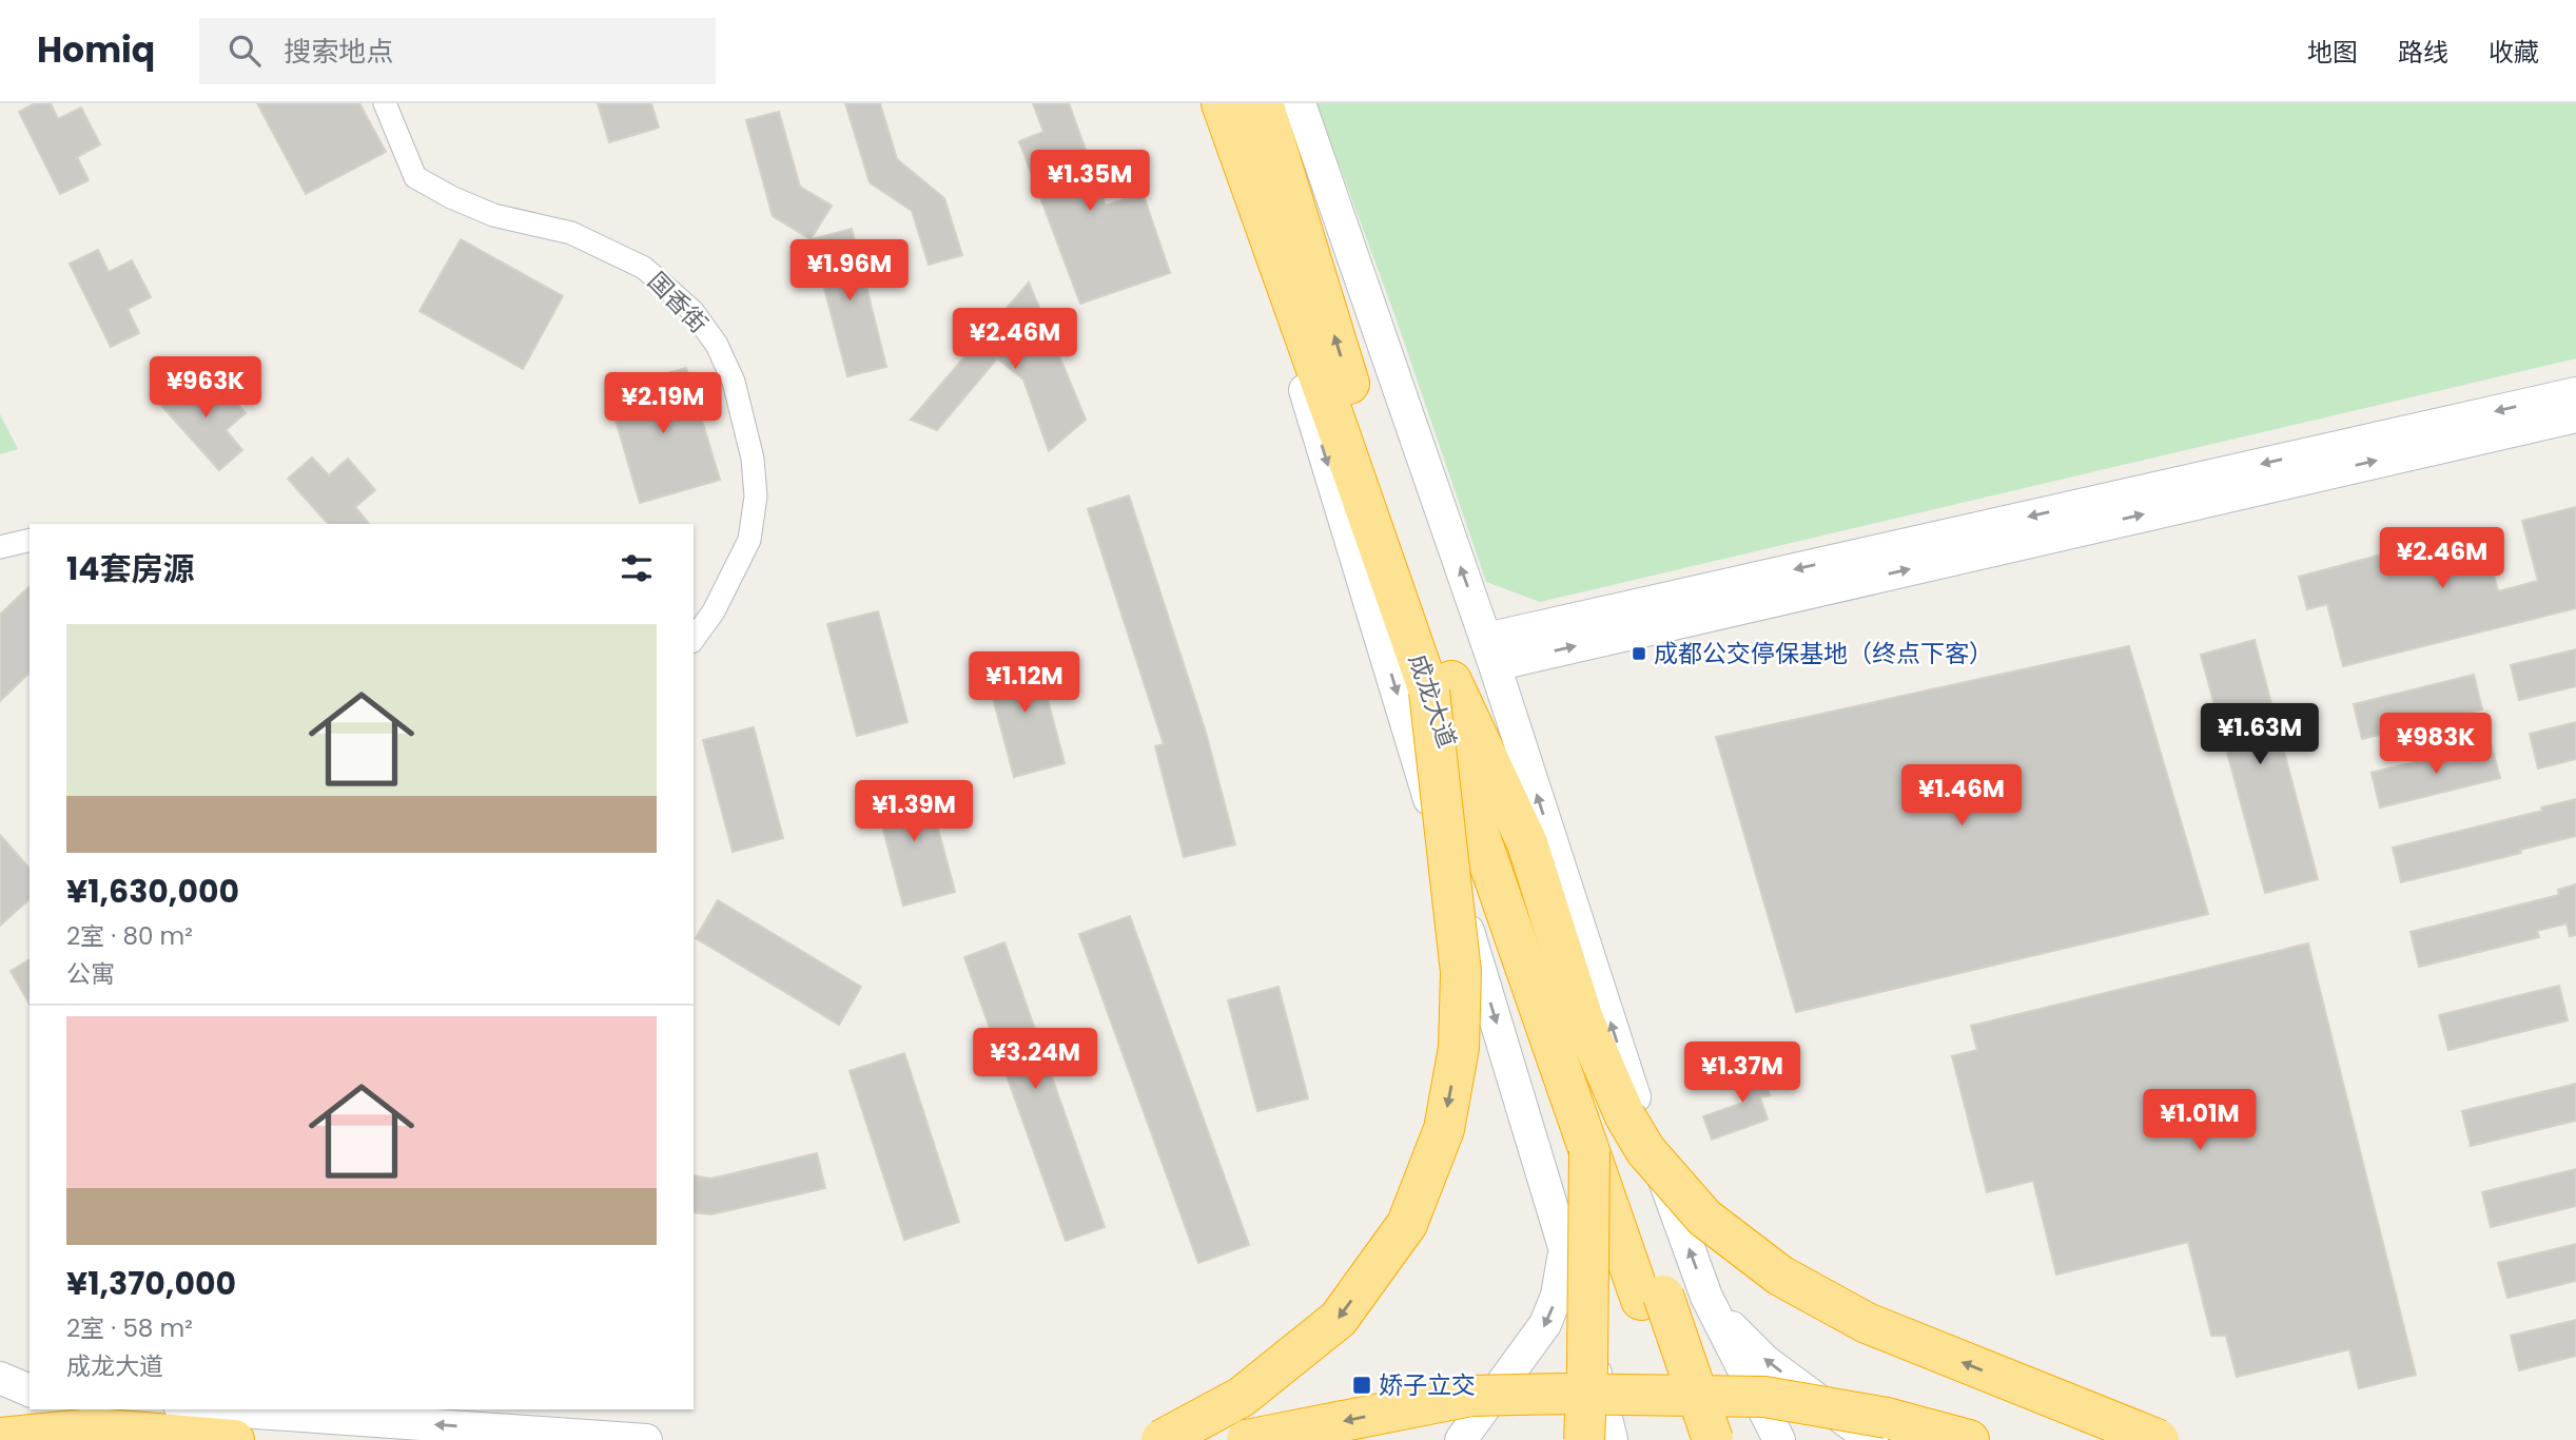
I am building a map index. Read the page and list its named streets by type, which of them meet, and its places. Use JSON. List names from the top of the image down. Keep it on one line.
{"streets":{"highway":["成龙大道"],"street":["国香街"]},"places":{"transit":["成都公交停保基地（终点下客）","娇子立交"]},"page":{"header":"Homiq","search":"搜索地点","nav":["地图","路线","收藏"],"price":["¥1.35M","¥1.96M","¥2.46M","¥963K","¥2.19M","¥2.46M","¥1.12M","¥1.63M","¥983K","¥1.46M","¥1.39M","¥3.24M","¥1.37M","¥1.01M"],"heading":"14套房源","list":[{"name":"¥1,630,000","note":"2室 · 80 m² · 公寓"},{"name":"¥1,370,000","note":"2室 · 58 m² · 成龙大道"}]}}
